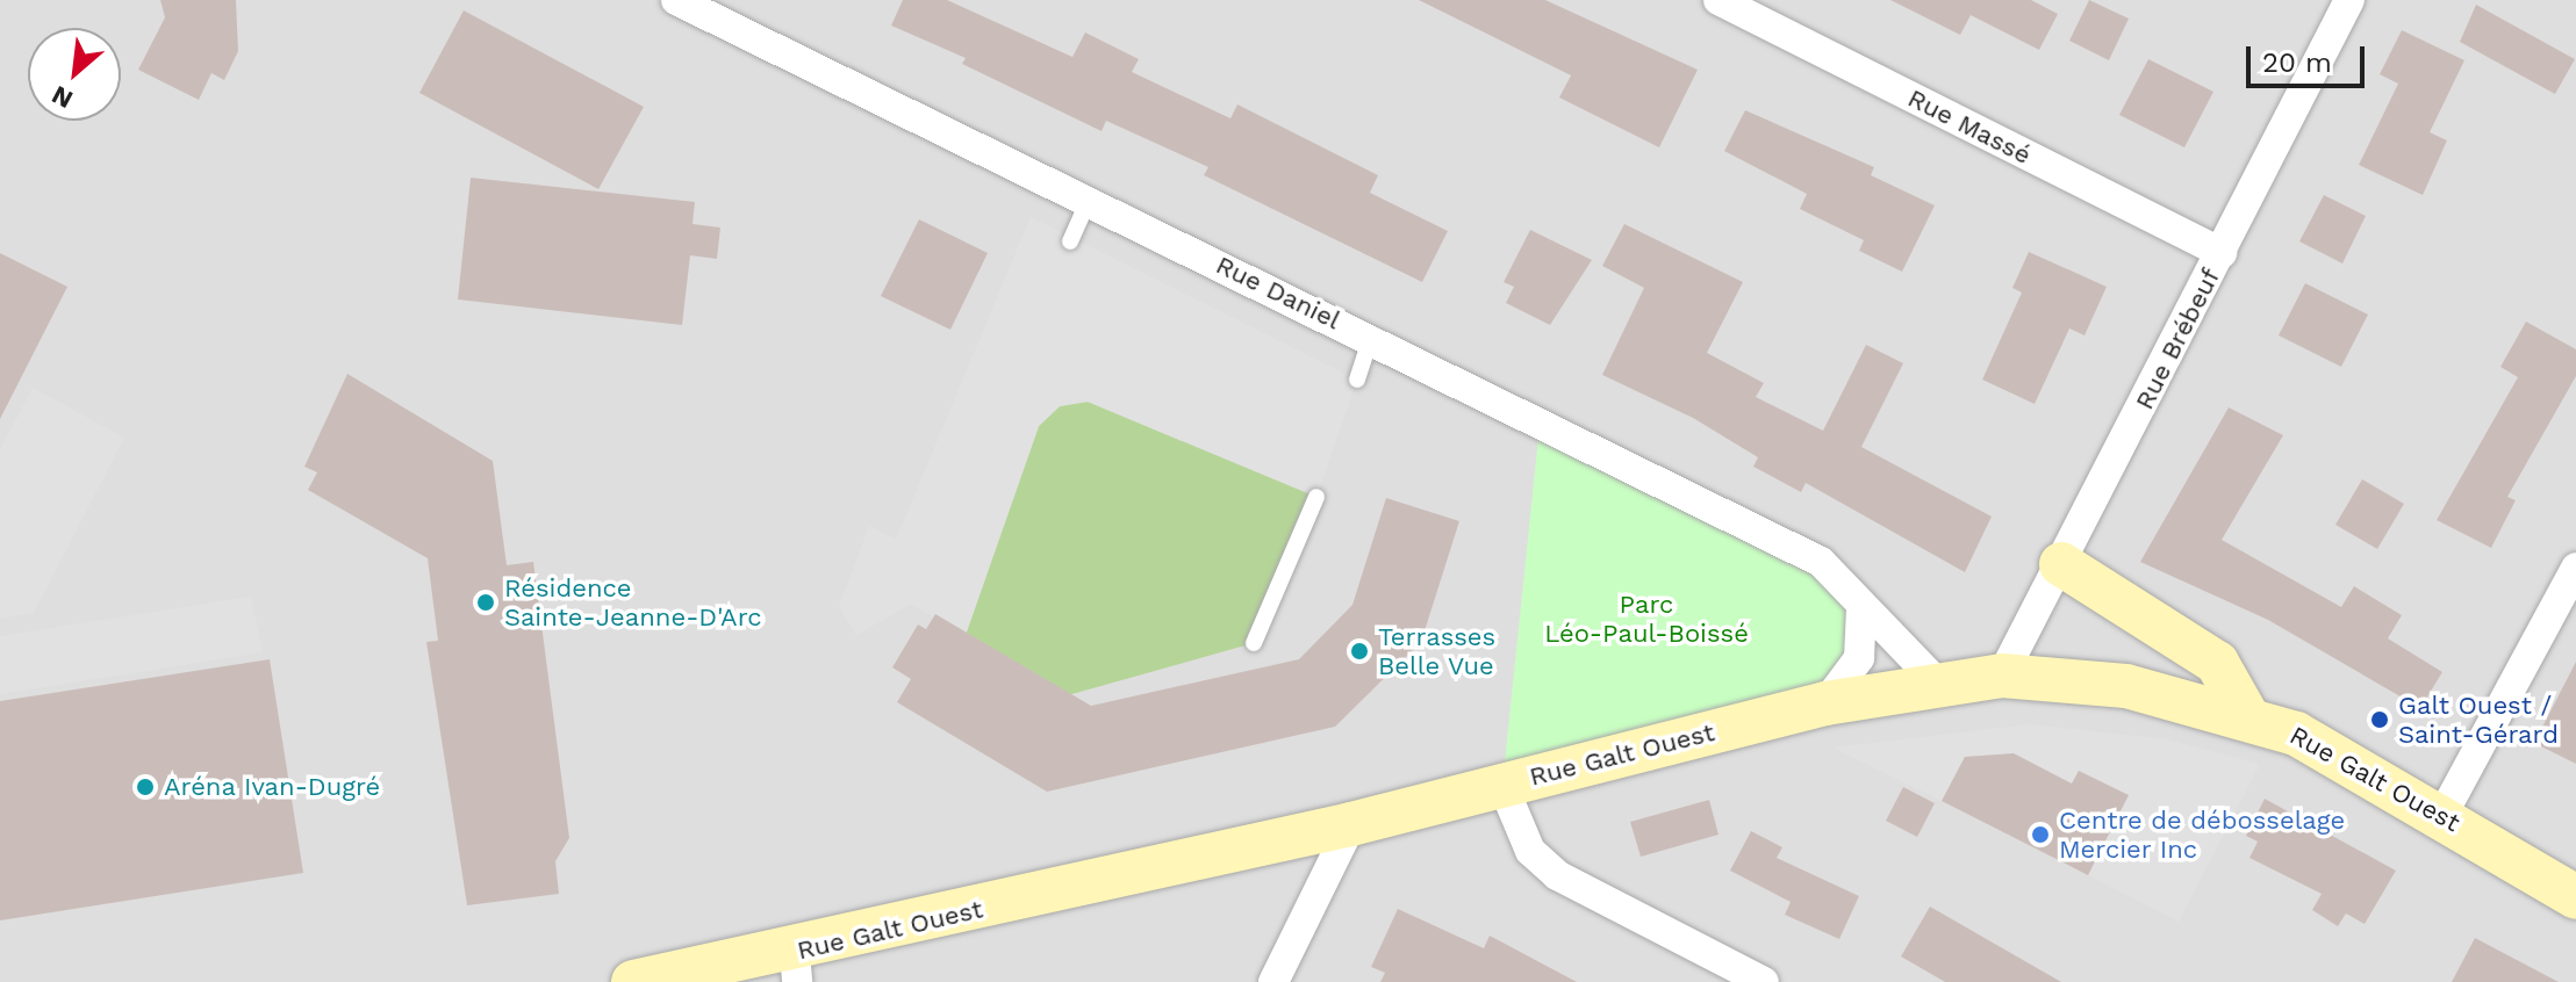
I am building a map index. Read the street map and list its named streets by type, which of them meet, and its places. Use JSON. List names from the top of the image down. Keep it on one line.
{"streets":{"main road":["Rue Galt Ouest"],"street":["Rue Massé","Rue Daniel","Rue Brébeuf"]},"crossings":[["Rue Massé","Rue Brébeuf"],["Rue Daniel","Rue Galt Ouest"],["Rue Brébeuf","Rue Galt Ouest"]],"parks":["Parc Léo-Paul-Boissé"],"places":["Résidence Sainte-Jeanne-D'Arc","Terrasses Belle Vue","Galt Ouest / Saint-Gérard","Aréna Ivan-Dugré","Centre de débosselage Mercier Inc"],"scale_bar":"20 m","north":"bottom left"}
